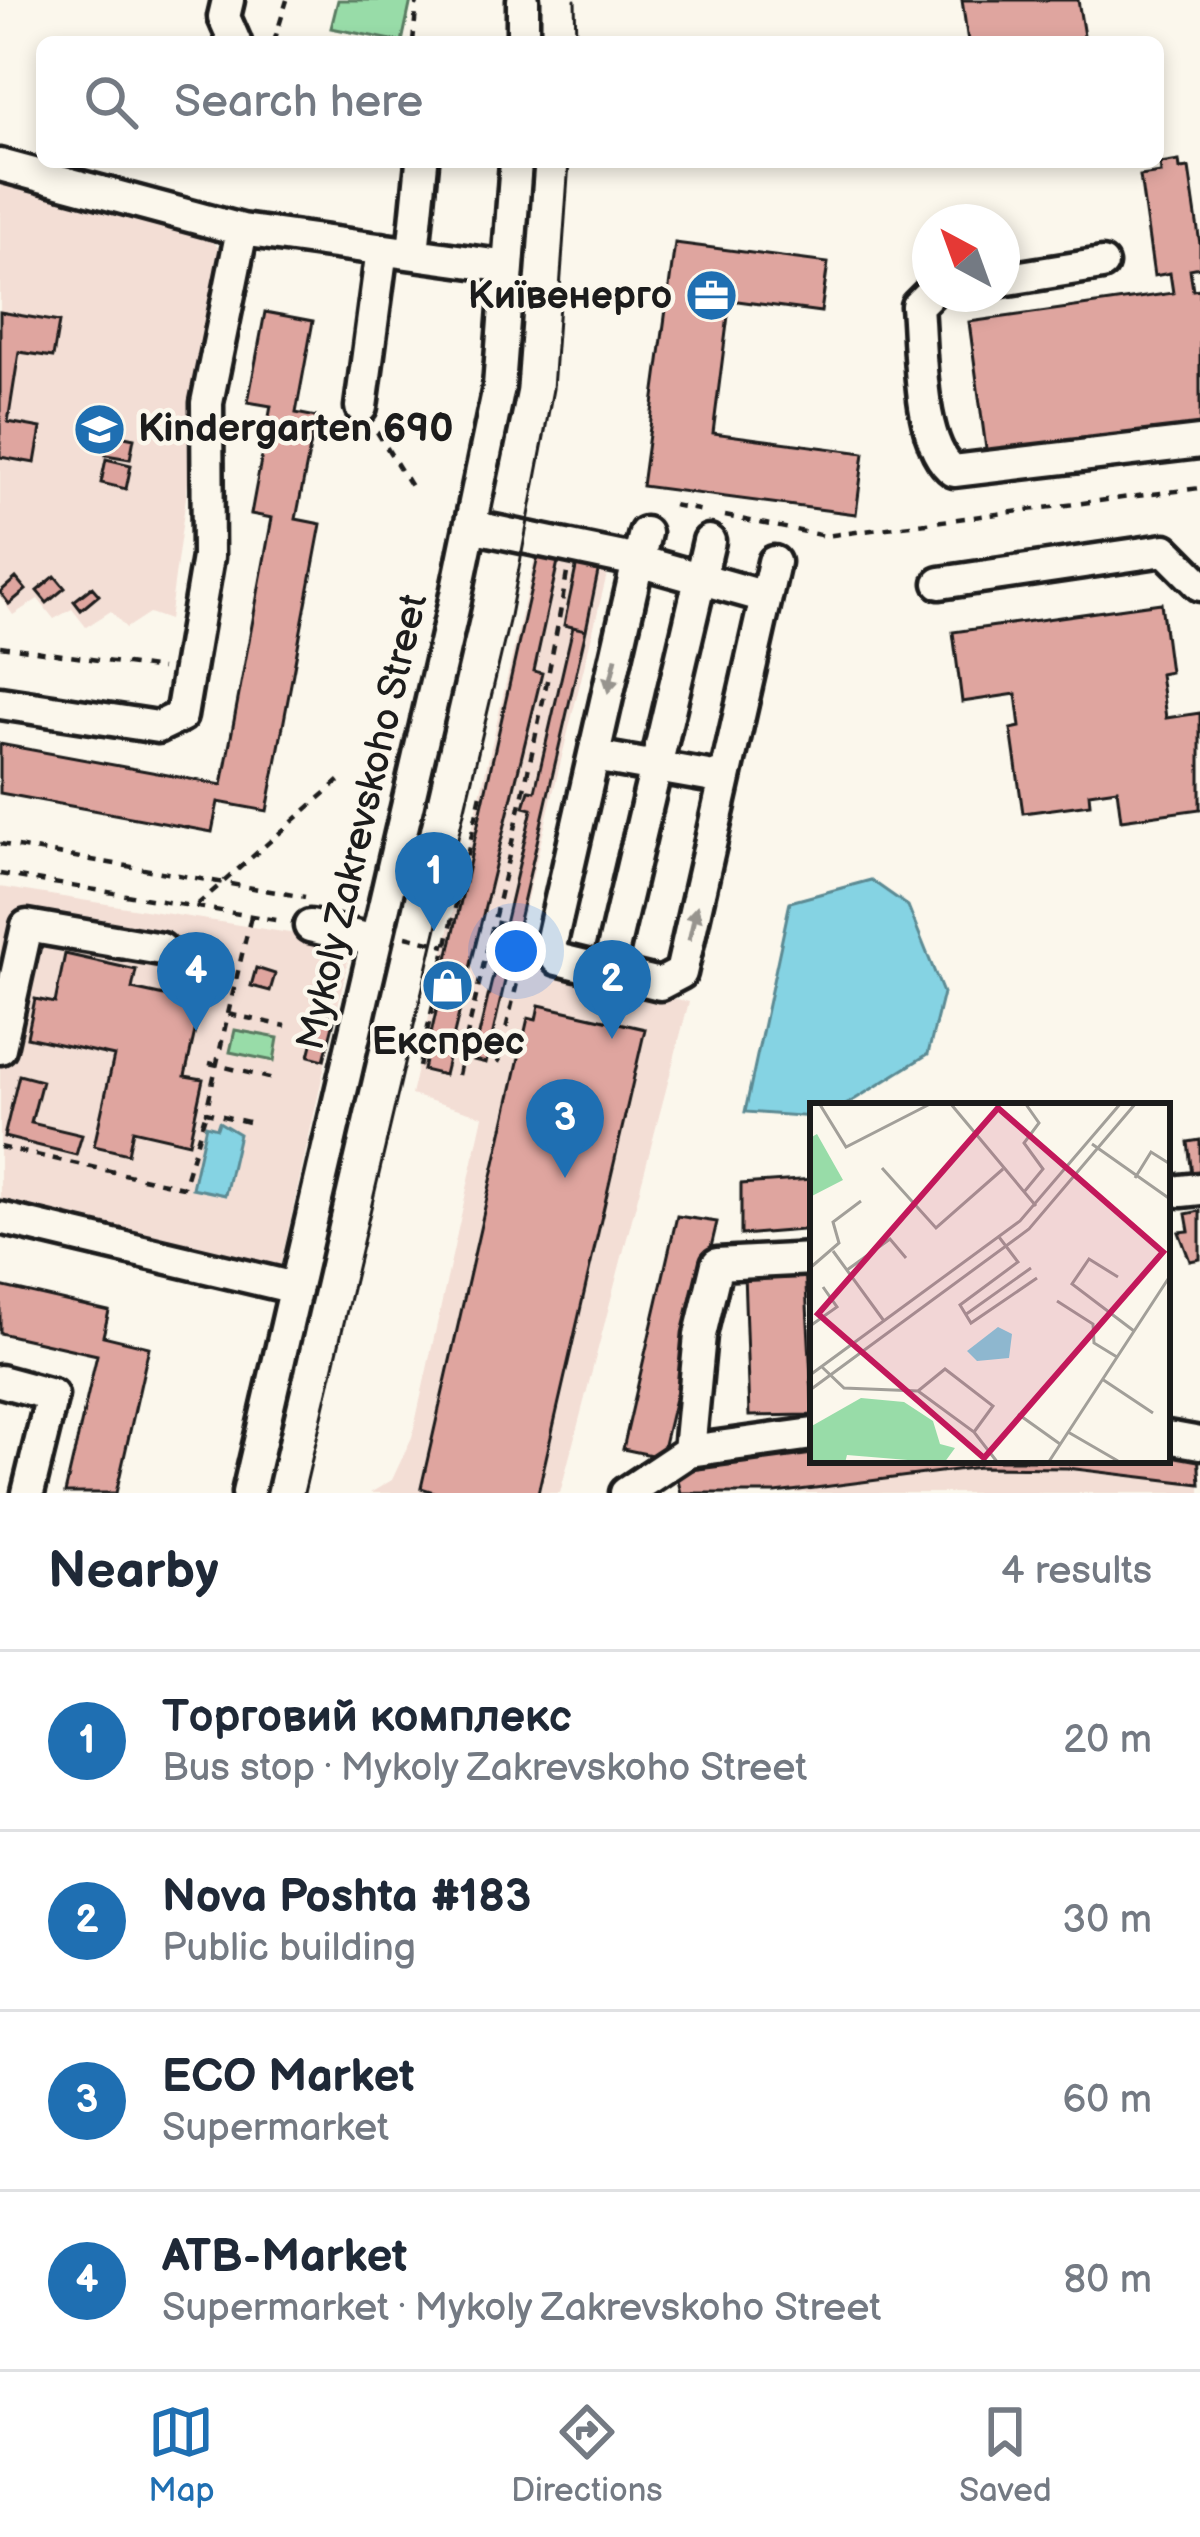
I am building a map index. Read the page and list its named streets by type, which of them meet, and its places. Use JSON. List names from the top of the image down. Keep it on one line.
{"streets":{"street":["Mykoly Zakrevskoho Street"]},"places":{"office":["Київенерго"],"school or university":["Kindergarten 690"],"shop":["Експрес"]},"north":"top left","page":{"search":"Search here","pins":["1","4","2","3"],"heading":["Nearby","4 results"],"list":[{"mark":"1","name":"Торговий комплекс","note":"Bus stop · Mykoly Zakrevskoho Street","value":"20 m"},{"mark":"2","name":"Nova Poshta #183","note":"Public building","value":"30 m"},{"mark":"3","name":"ECO Market","note":"Supermarket","value":"60 m"},{"mark":"4","name":"ATB-Market","note":"Supermarket · Mykoly Zakrevskoho Street","value":"80 m"}],"nav":["Map","Directions","Saved"]}}
